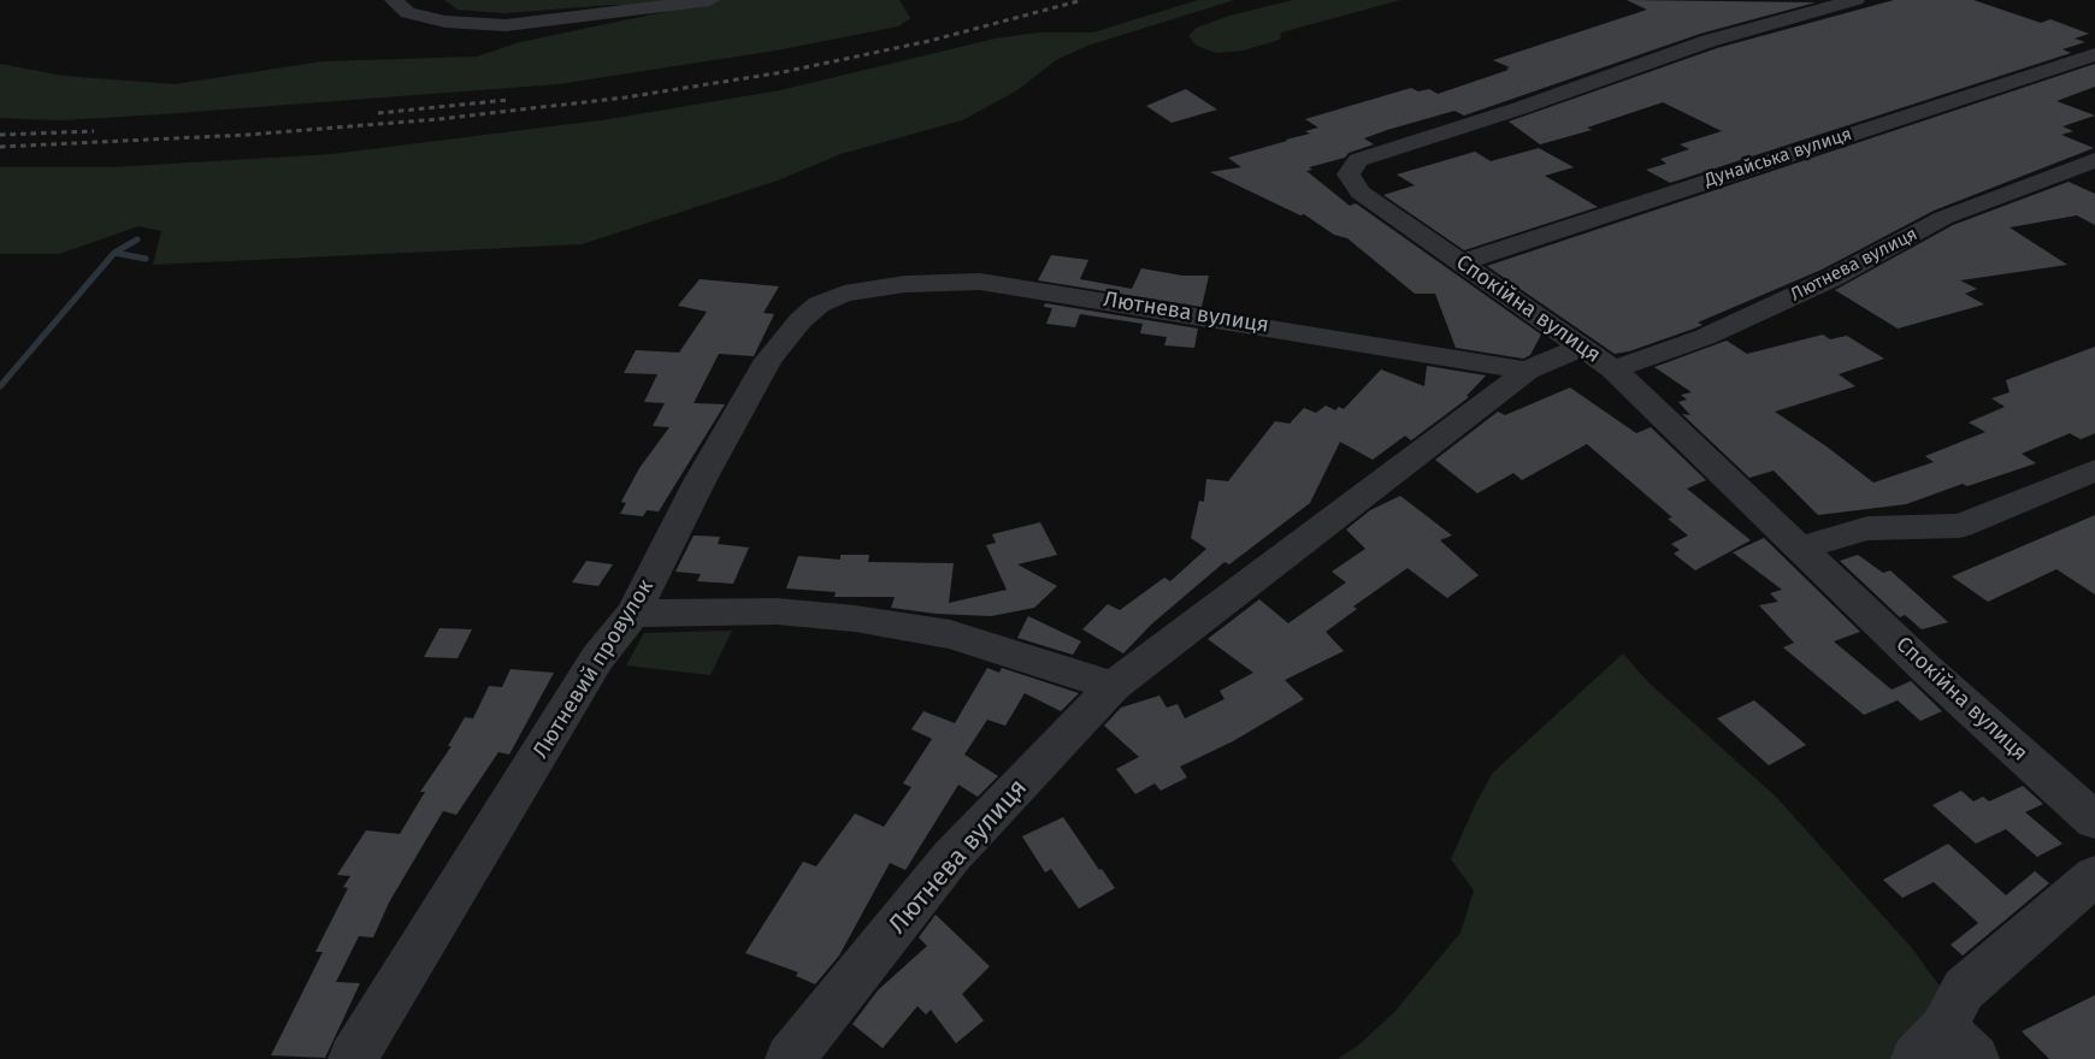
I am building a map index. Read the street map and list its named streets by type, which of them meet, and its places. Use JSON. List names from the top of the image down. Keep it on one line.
{"streets":{"street":["Дунайська вулиця","Лютнева вулиця","Спокійна вулиця","Лютневий провулок"]},"crossings":[["Дунайська вулиця","Спокійна вулиця"],["Лютнева вулиця","Спокійна вулиця"],["Лютнева вулиця","Лютневий провулок"]]}
